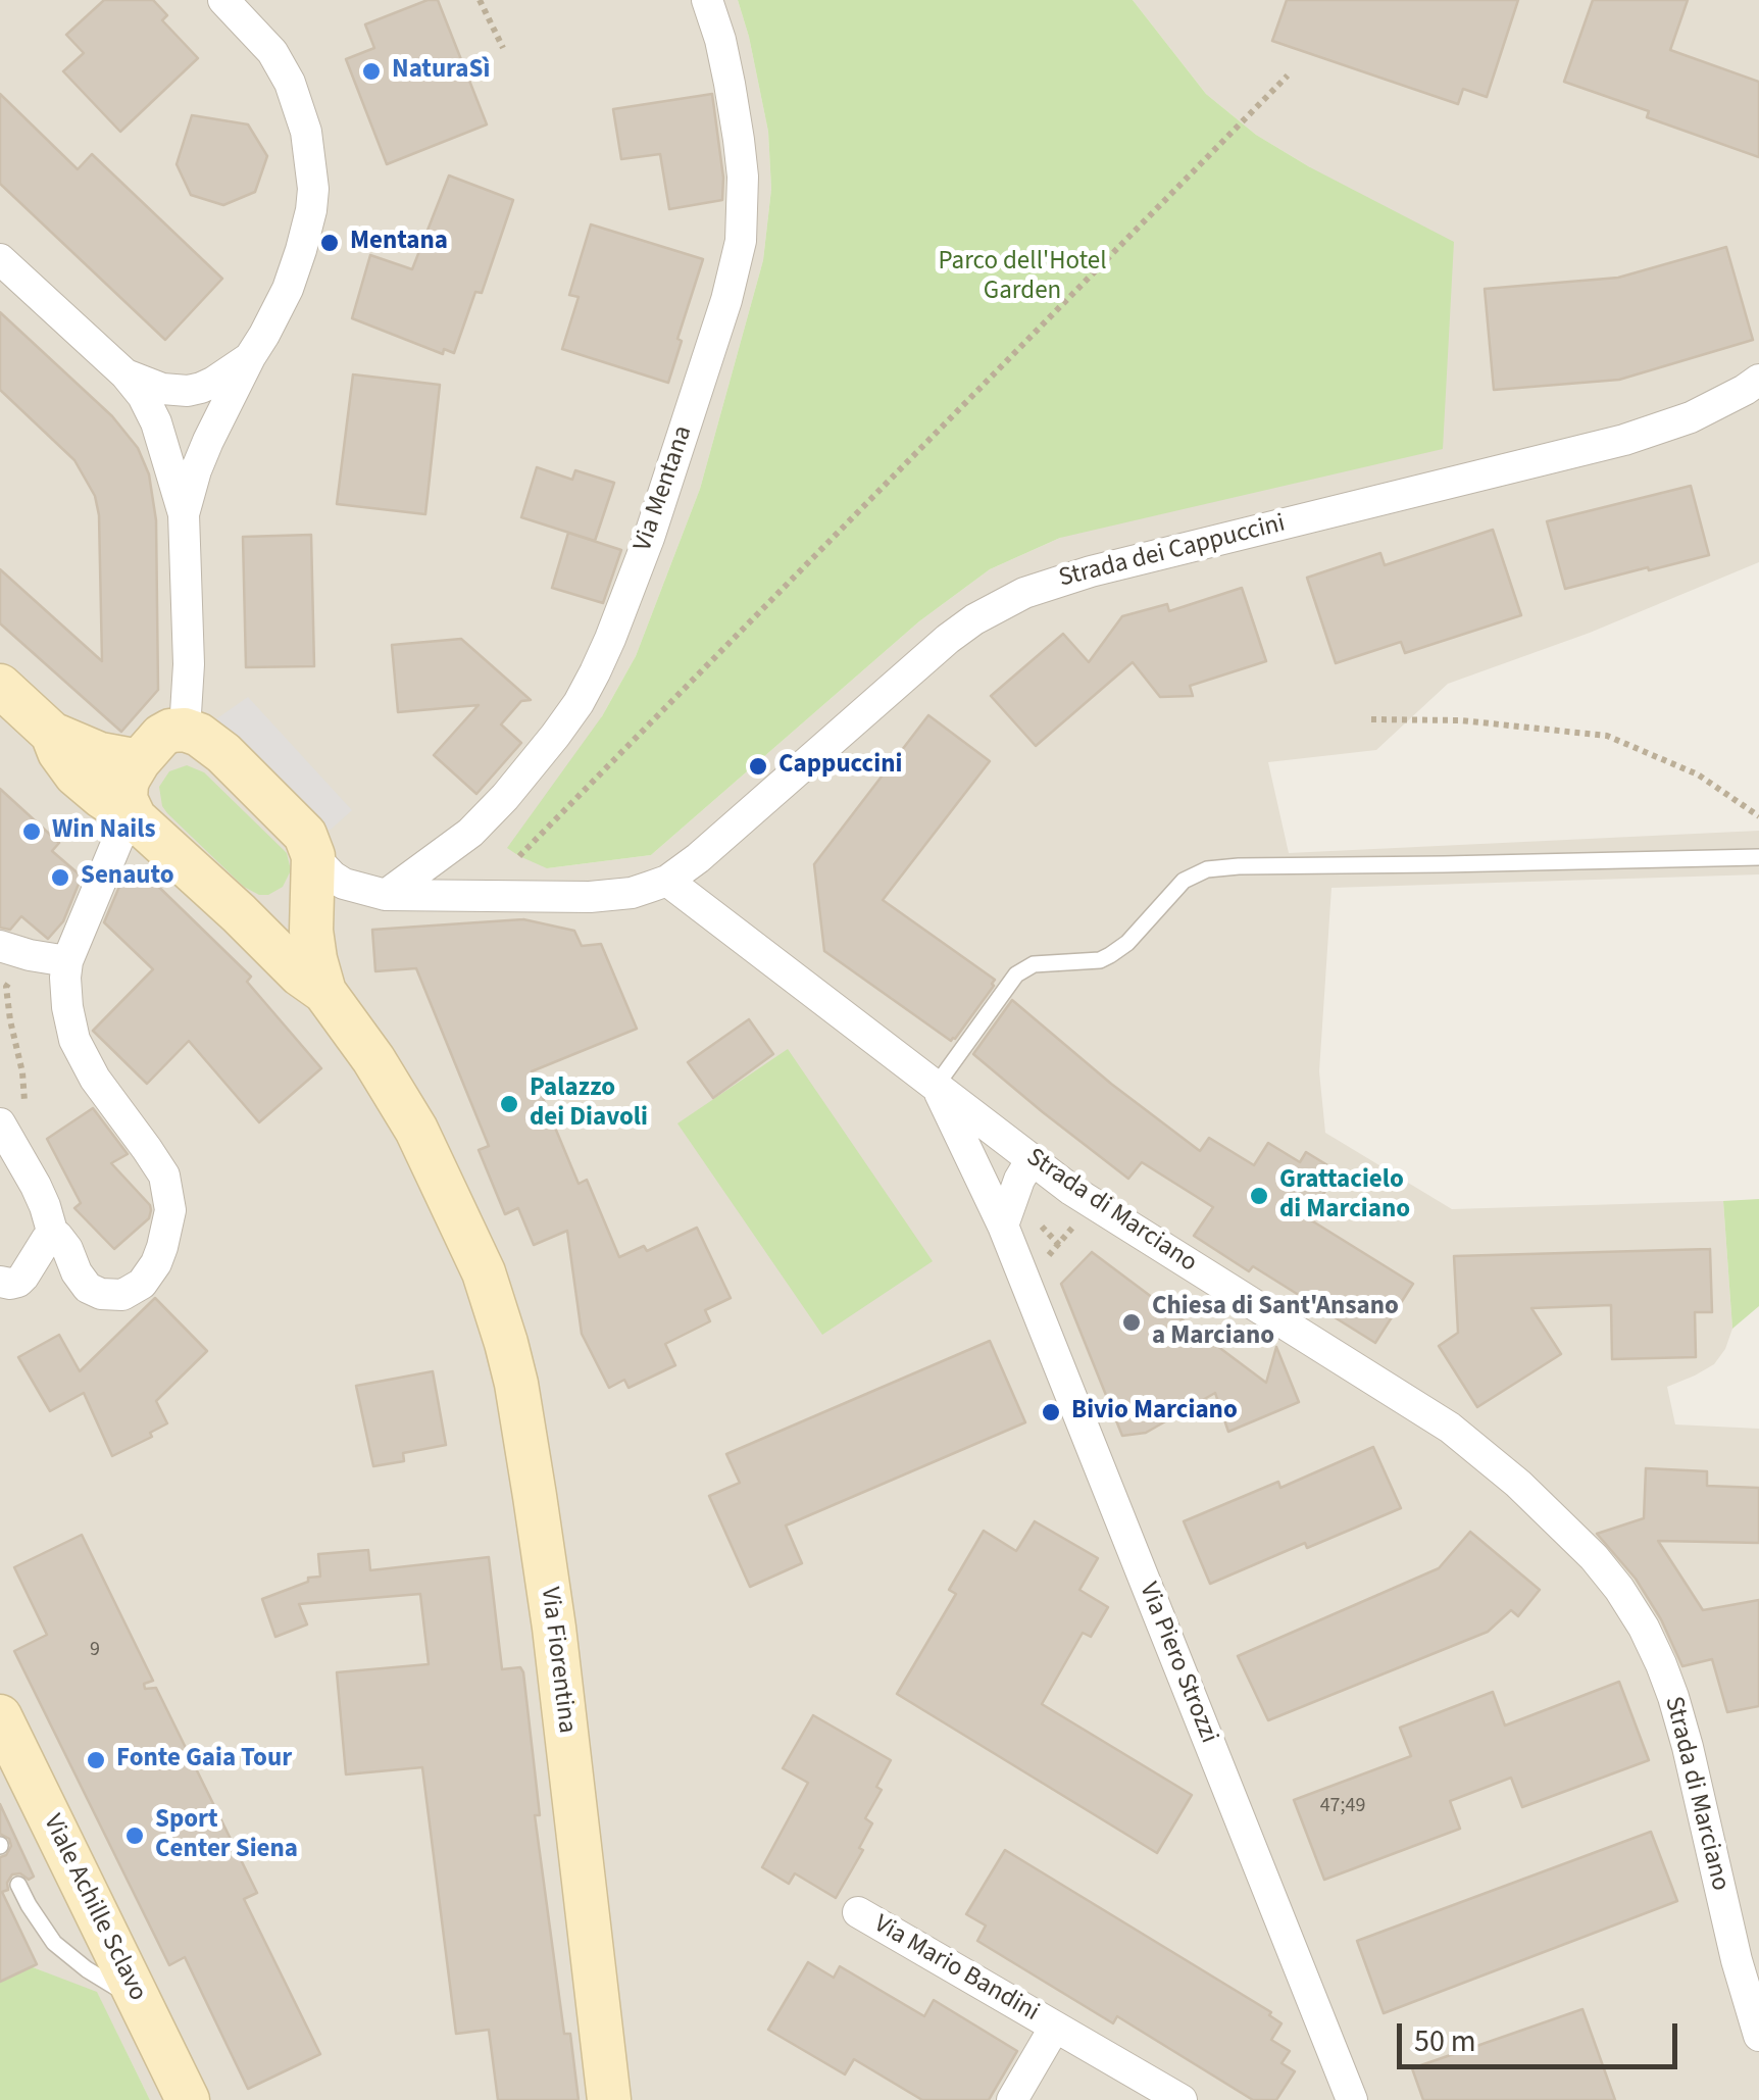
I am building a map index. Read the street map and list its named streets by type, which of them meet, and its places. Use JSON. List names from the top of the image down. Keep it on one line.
{"streets":{"main road":["Via Fiorentina","Viale Achille Sclavo"],"street":["Via Mentana","Strada dei Cappuccini","Strada di Marciano","Via Piero Strozzi","Via Mario Bandini"]},"crossings":[["Strada dei Cappuccini","Strada di Marciano"],["Strada di Marciano","Via Piero Strozzi"]],"parks":["Parco dell'Hotel Garden"],"places":["NaturaSì","Mentana","Cappuccini","Win Nails","Senauto","Palazzo dei Diavoli","Grattacielo di Marciano","Chiesa di Sant'Ansano a Marciano","Bivio Marciano","Fonte Gaia Tour","Sport Center Siena"],"house_numbers":["9","47;49"],"scale_bar":"50 m"}
